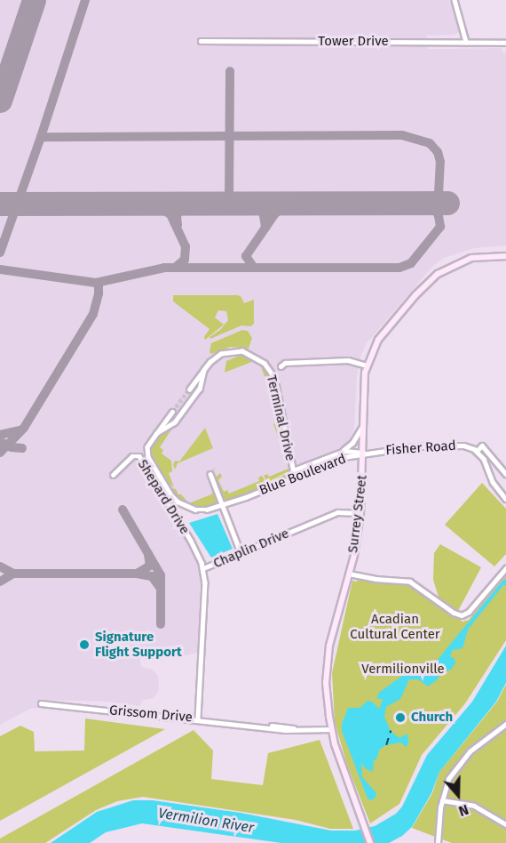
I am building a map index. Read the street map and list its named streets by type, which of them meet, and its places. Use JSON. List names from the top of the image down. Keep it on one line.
{"streets":{"street":["Tower Drive","Terminal Drive","Fisher Road","Blue Boulevard","Shepard Drive","Surrey Street","Chaplin Drive","Grissom Drive"]},"crossings":[["Terminal Drive","Blue Boulevard"],["Fisher Road","Blue Boulevard"],["Fisher Road","Surrey Street"],["Blue Boulevard","Surrey Street"],["Shepard Drive","Chaplin Drive"],["Surrey Street","Chaplin Drive"],["Surrey Street","Grissom Drive"],["Chaplin Drive","Grissom Drive"]],"water":["Vermilion River"],"parks":["Acadian Cultural Center","Vermilionville"],"places":["Signature Flight Support","Church"],"north":"bottom"}
